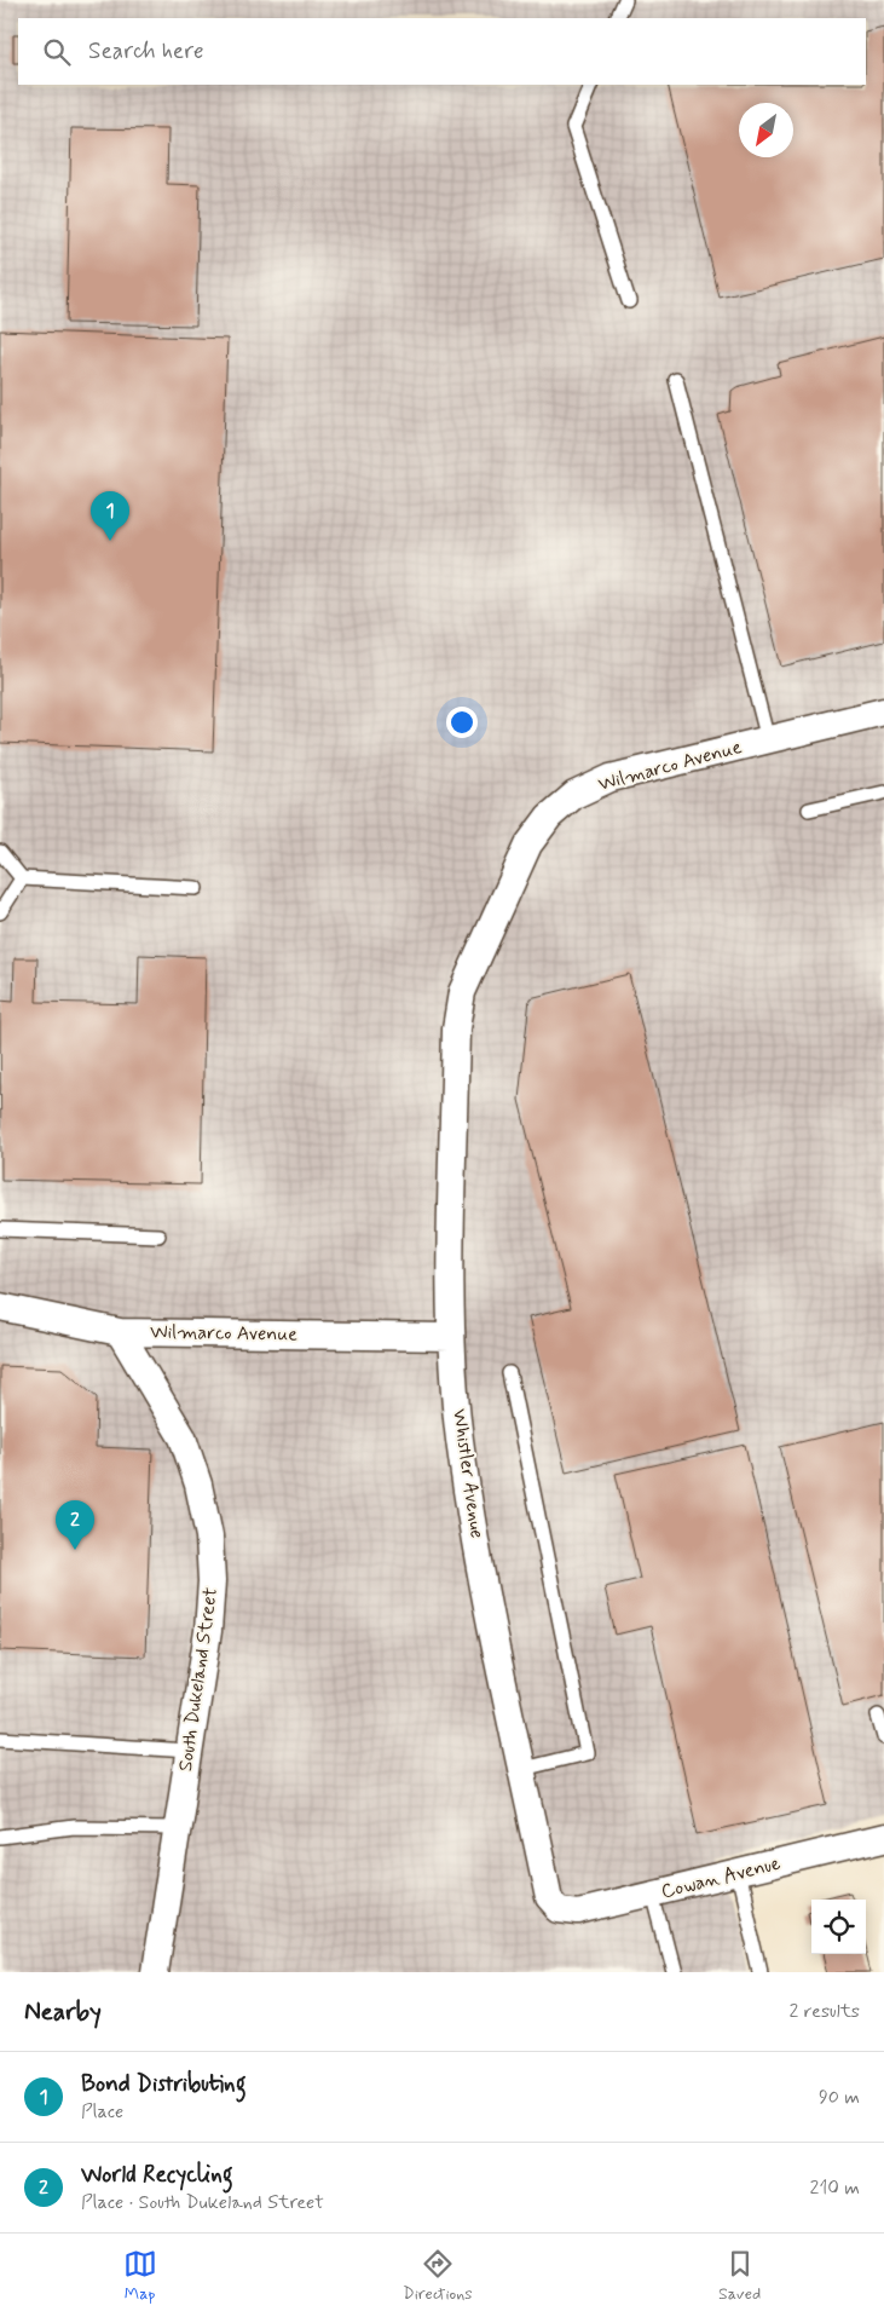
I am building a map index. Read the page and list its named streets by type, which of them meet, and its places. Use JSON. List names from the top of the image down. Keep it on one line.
{"streets":{"street":["Wilmarco Avenue","Whistler Avenue","South Dukeland Street","Cowan Avenue"]},"crossings":[["Wilmarco Avenue","Whistler Avenue"],["Wilmarco Avenue","South Dukeland Street"],["Whistler Avenue","Cowan Avenue"]],"north":"bottom left","page":{"search":"Search here","pins":["1","2"],"heading":["Nearby","2 results"],"list":[{"mark":"1","name":"Bond Distributing","note":"Place","value":"90 m"},{"mark":"2","name":"World Recycling","note":"Place · South Dukeland Street","value":"210 m"}],"nav":["Map","Directions","Saved"]}}
